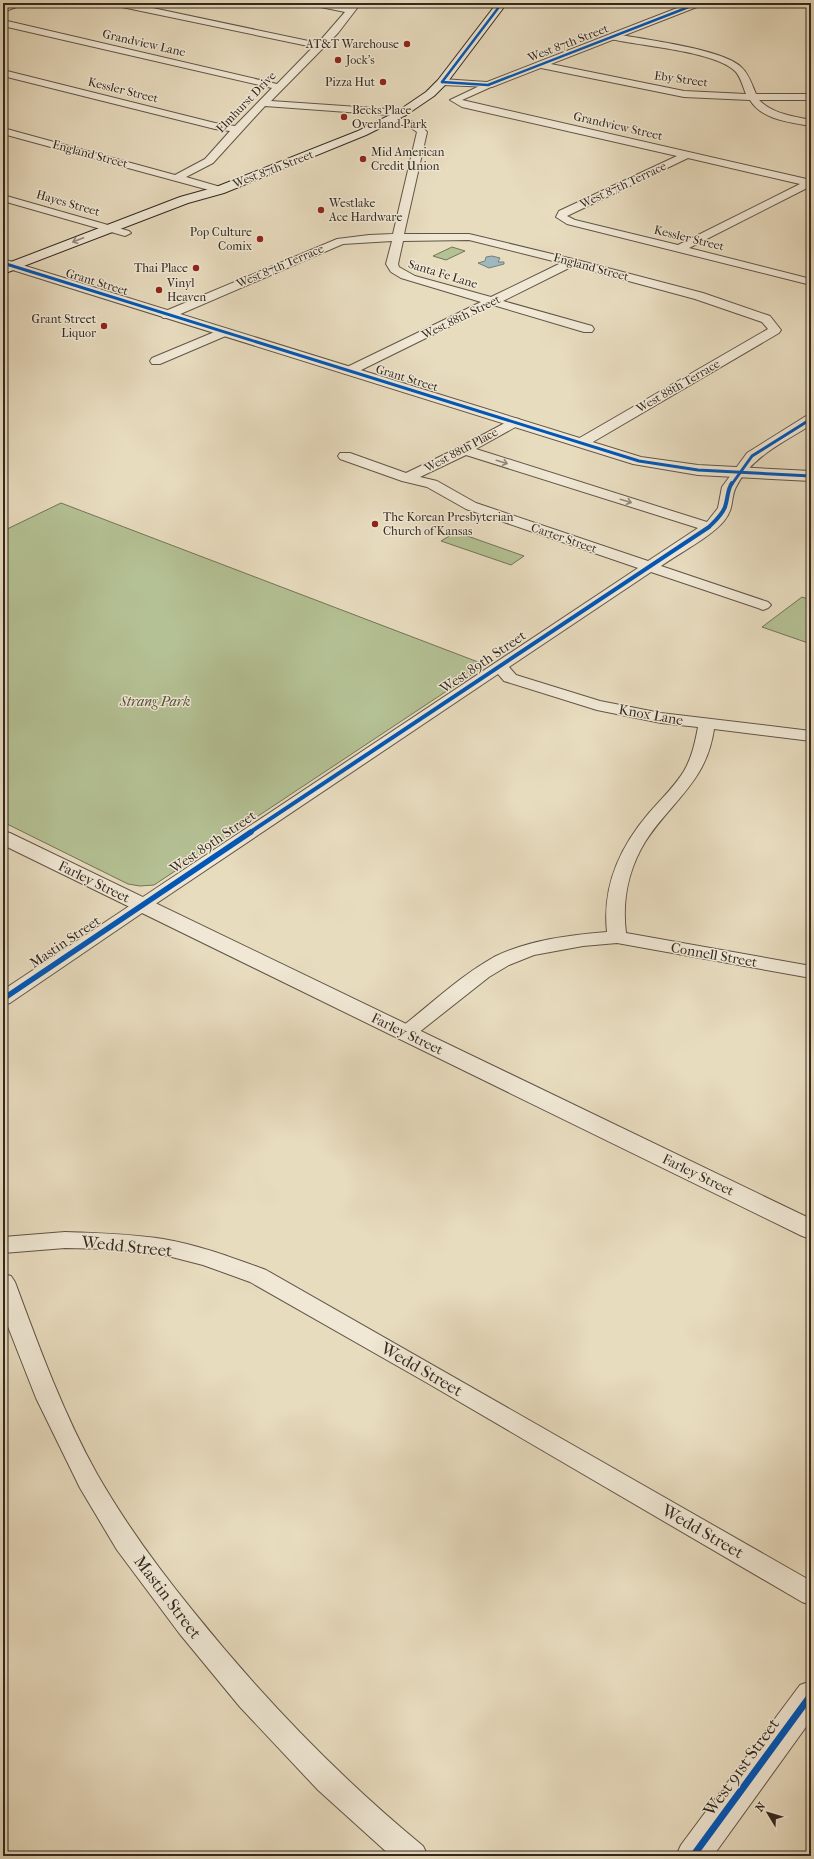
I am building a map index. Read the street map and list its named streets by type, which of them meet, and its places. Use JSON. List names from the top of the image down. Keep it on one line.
{"streets":{"street":["Grandview Lane","West 87th Street","Eby Street","Kessler Street","Elmhurst Drive","Grandview Street","England Street","West 87th Terrace","Hayes Street","Santa Fe Lane","Grant Street","West 88th Street","West 88th Terrace","West 88th Place","Carter Street","West 89th Street","Knox Lane","Farley Street","Mastin Street","Connell Street","Wedd Street","West 91st Street"]},"crossings":[["Grandview Lane","Elmhurst Drive"],["West 87th Street","Eby Street"],["West 87th Street","Grandview Street"],["West 87th Street","Hayes Street"],["West 87th Street","Santa Fe Lane"],["West 87th Street","Grant Street"],["Kessler Street","Elmhurst Drive"],["Kessler Street","West 87th Terrace"],["Elmhurst Drive","England Street"],["Grandview Street","West 87th Terrace"],["England Street","West 87th Terrace"],["England Street","Santa Fe Lane"],["England Street","West 88th Street"],["England Street","West 88th Terrace"],["West 87th Terrace","Santa Fe Lane"],["West 87th Terrace","Grant Street"],["Santa Fe Lane","West 88th Street"],["Grant Street","West 88th Street"],["Grant Street","West 88th Terrace"],["Grant Street","West 88th Place"],["Grant Street","West 89th Street"],["West 88th Place","Carter Street"],["Carter Street","West 89th Street"],["West 89th Street","Knox Lane"],["West 89th Street","Farley Street"],["West 89th Street","Mastin Street"],["Farley Street","Mastin Street"]],"parks":["Strang Park"],"places":["AT&T Warehouse","Jock's","Pizza Hut","Becks Place Overland Park","Mid American Credit Union","Westlake Ace Hardware","Pop Culture Comix","Thai Place","Vinyl Heaven","Grant Street Liquor","The Korean Presbyterian Church of Kansas"],"north":"top left"}
